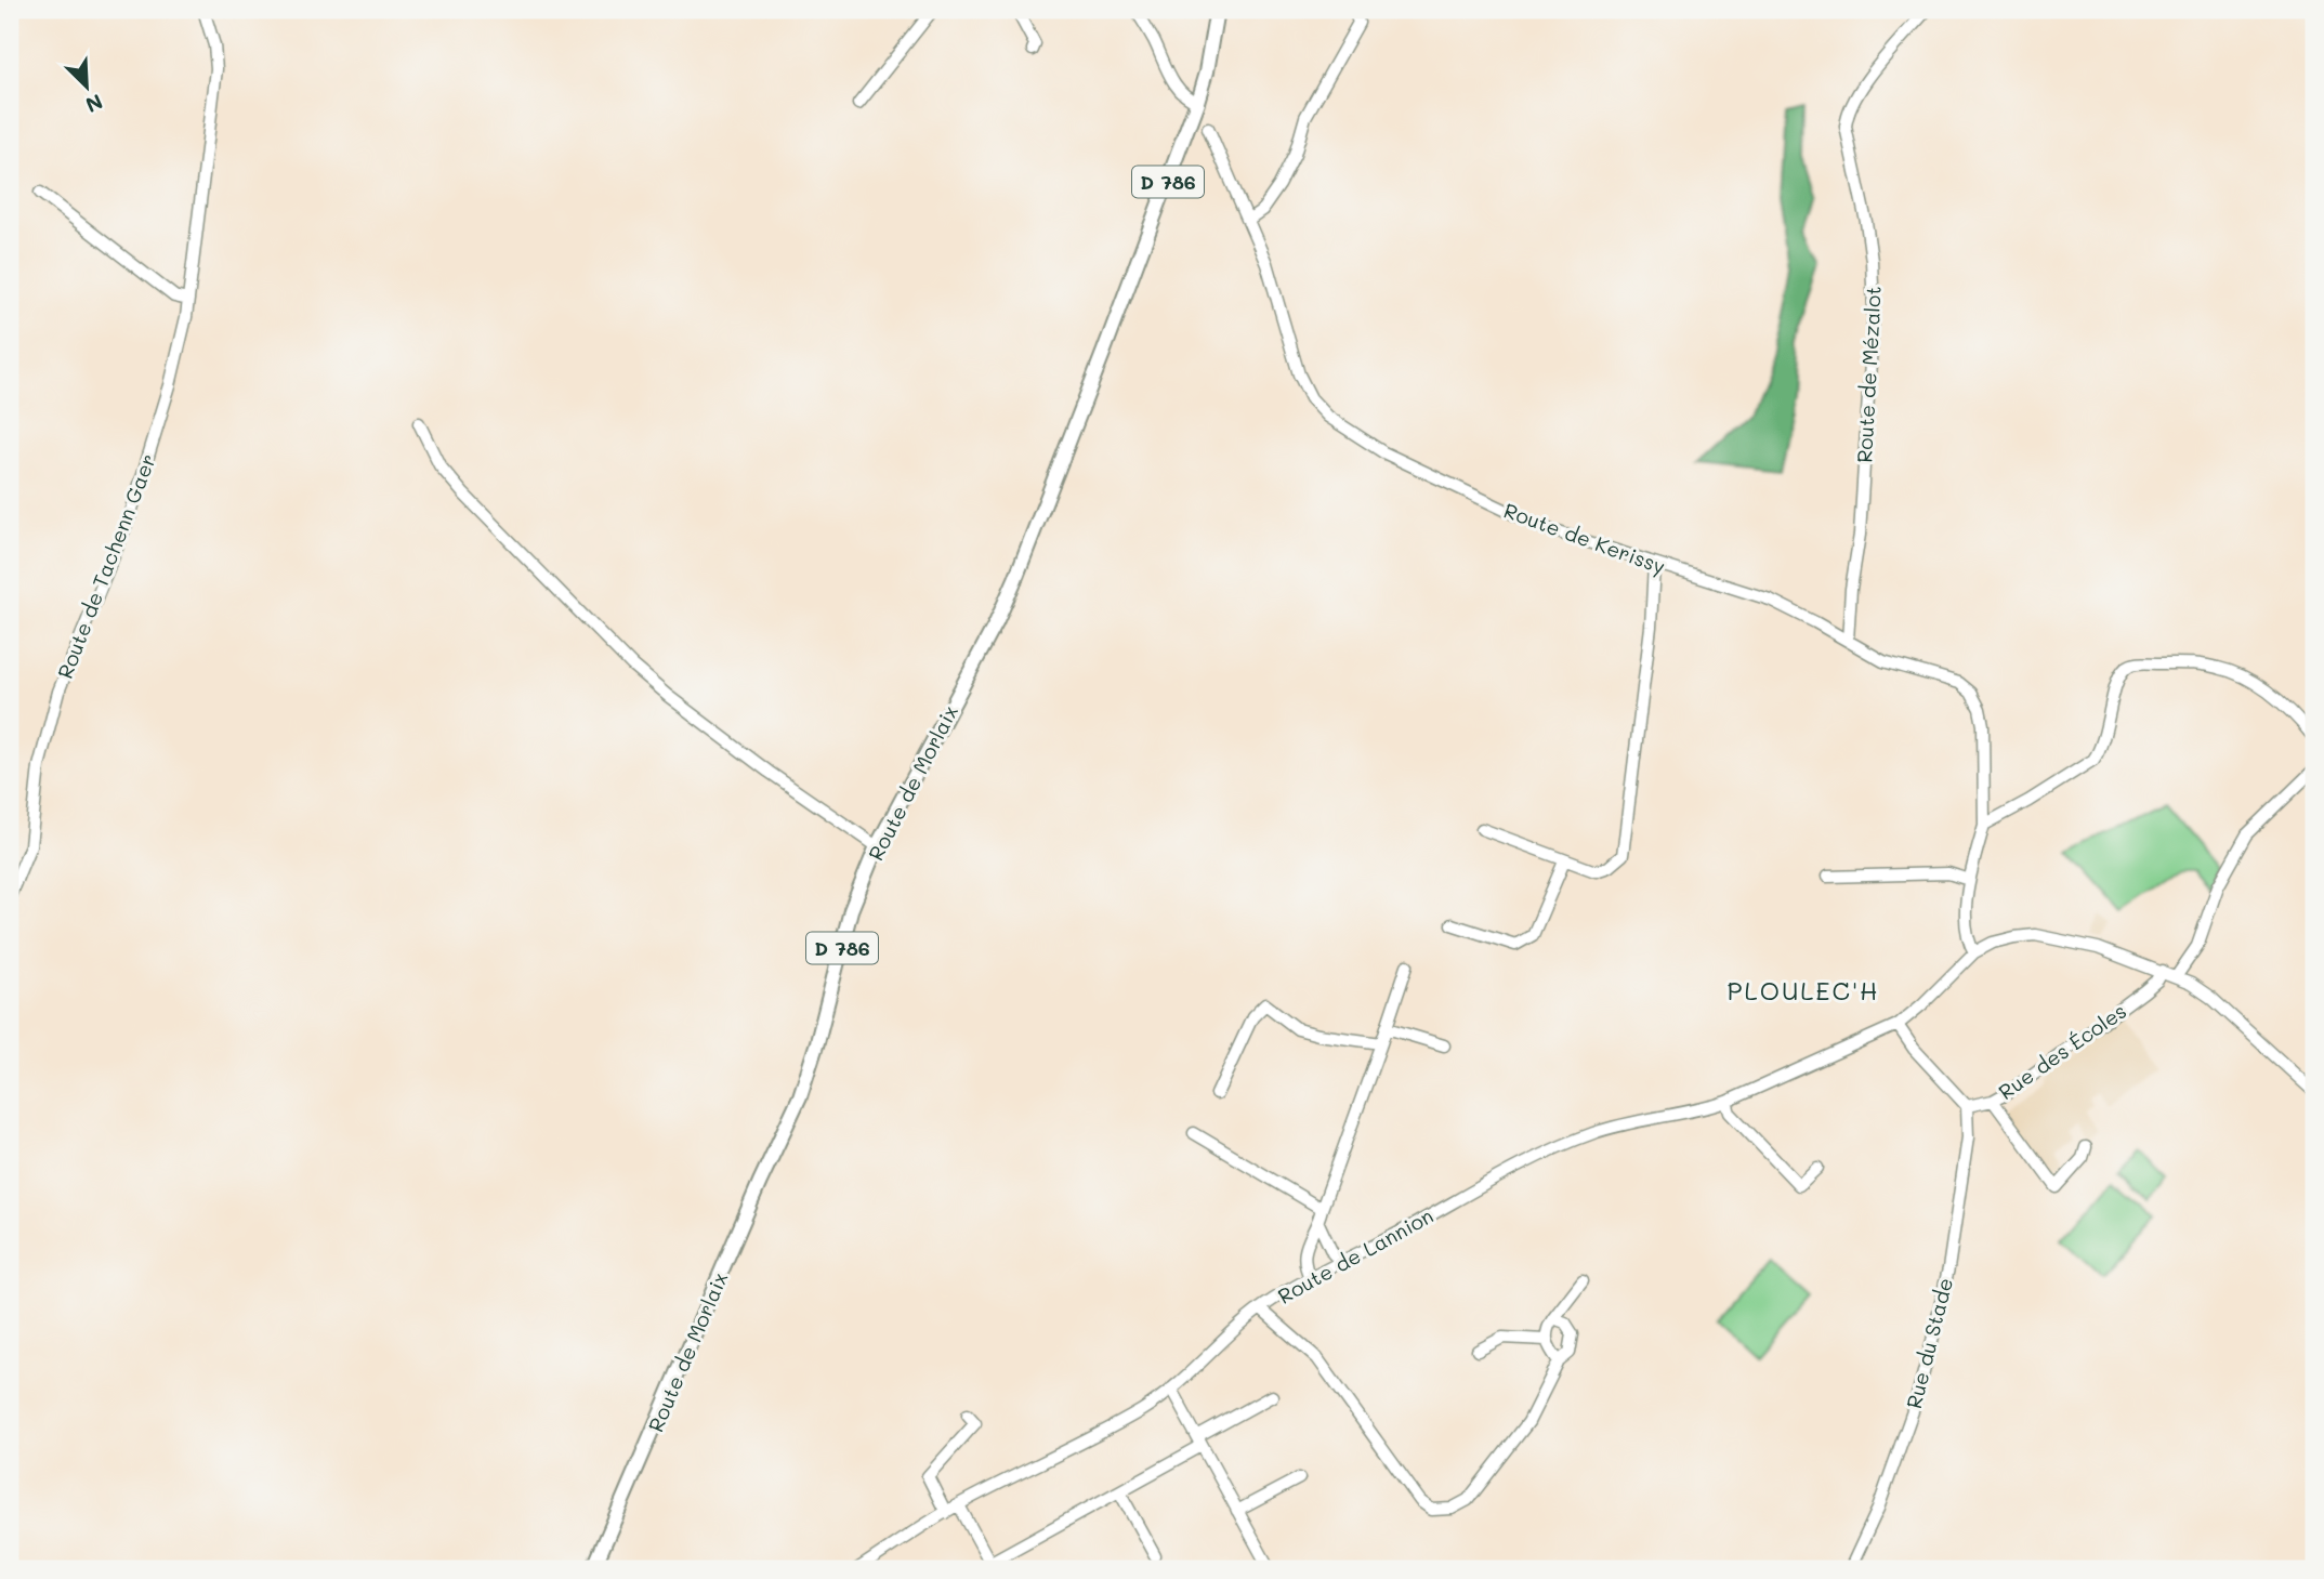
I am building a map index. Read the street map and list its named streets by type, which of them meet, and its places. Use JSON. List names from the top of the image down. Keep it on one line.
{"streets":{"main road":["D 786","Route de Morlaix"],"street":["Route de Mézalot","Route de Kerissy","Route de Tachenn Gaer","Rue des Écoles","Route de Lannion","Rue du Stade"]},"crossings":[["Route de Mézalot","Route de Kerissy"],["Route de Kerissy","Route de Lannion"],["Rue des Écoles","Rue du Stade"]],"districts":["PLOULEC'H"],"north":"bottom right"}
